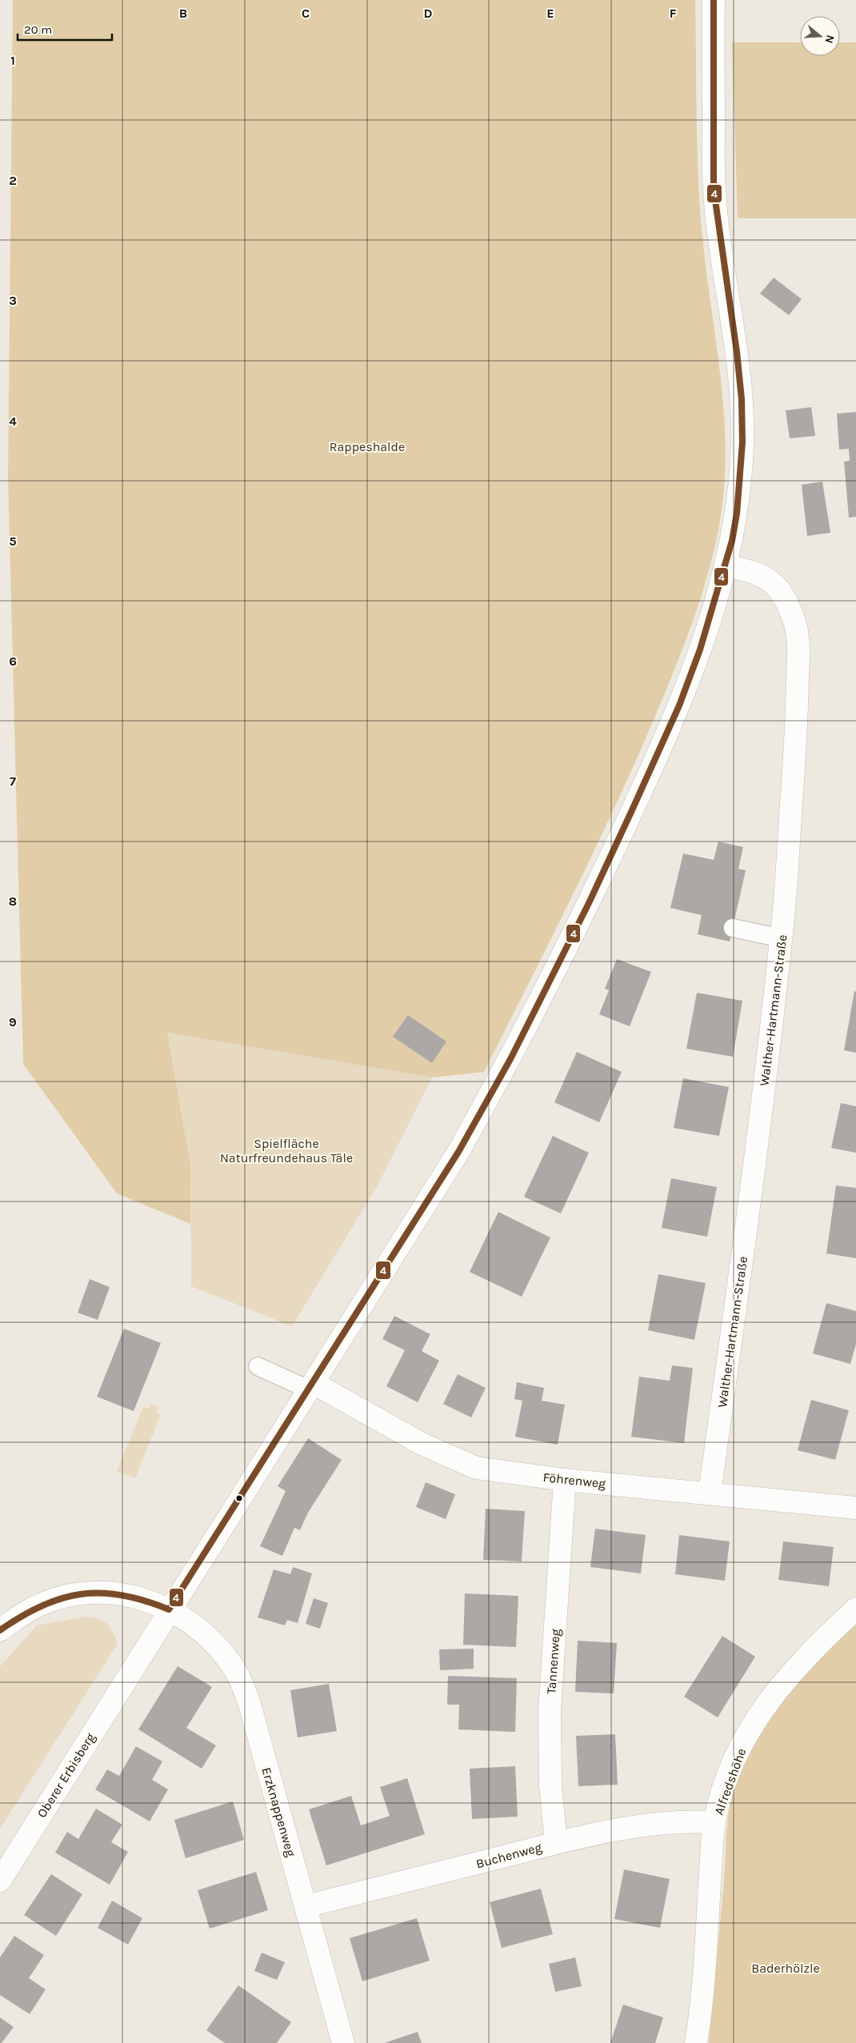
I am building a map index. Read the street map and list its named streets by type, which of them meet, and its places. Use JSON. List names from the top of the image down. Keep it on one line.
{"streets":{"street":["Walther-Hartmann-Straße","Föhrenweg","Tannenweg","Oberer Erbisberg","Alfredshöhe","Erzknappenweg","Buchenweg"]},"crossings":[["Walther-Hartmann-Straße","Föhrenweg"],["Walther-Hartmann-Straße","Oberer Erbisberg"],["Föhrenweg","Tannenweg"],["Föhrenweg","Oberer Erbisberg"],["Tannenweg","Buchenweg"],["Oberer Erbisberg","Erzknappenweg"],["Alfredshöhe","Buchenweg"],["Erzknappenweg","Buchenweg"]],"parks":["Rappeshalde","Spielfläche Naturfreundehaus Täle","Baderhölzle"],"lines":["transit line 4"],"scale_bar":"20 m","north":"right","grid":{"columns":["B","C","D","E","F"],"rows":["1","2","3","4","5","6","7","8","9"]}}
